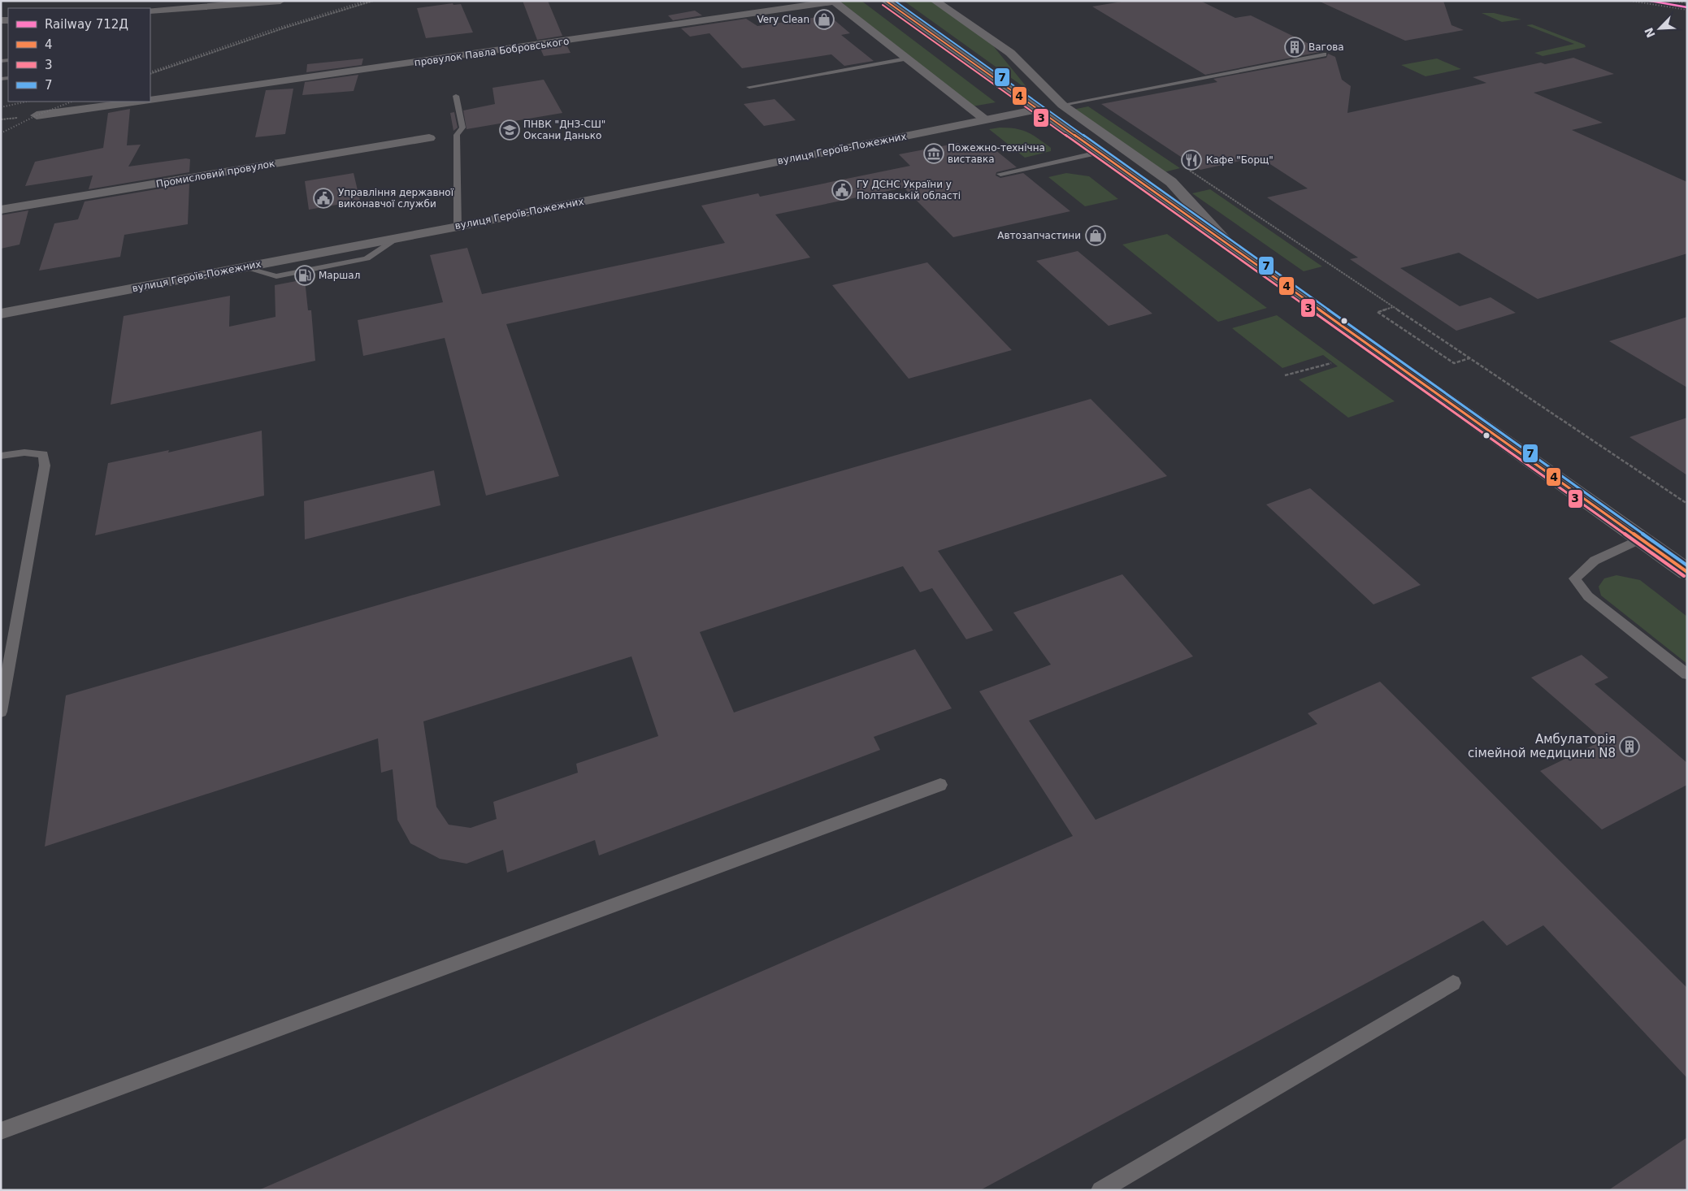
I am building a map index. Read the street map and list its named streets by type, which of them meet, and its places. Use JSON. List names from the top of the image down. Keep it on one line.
{"streets":{"street":["провулок Павла Бобровського","вулиця Героїв-Пожежних","Промисловий провулок"]},"places":{"shop":["Very Clean","Автозапчастини"],"building":["Вагова","Амбулаторія сімейной медицини N8"],"school or university":["ПНВК \"ДНЗ-СШ\" Оксани Данько"],"museum":["Пожежно-технічна виставка"],"restaurant":["Кафе \"Борщ\""],"public building":["ГУ ДСНС України у Полтавській області","Управління державної виконавчої служби"],"fuel station":["Маршал"]},"lines":["rail line 712Д","transit line 4","transit line 7","transit line 3"],"legend":["Railway 712Д","4","3","7"],"north":"bottom left"}
